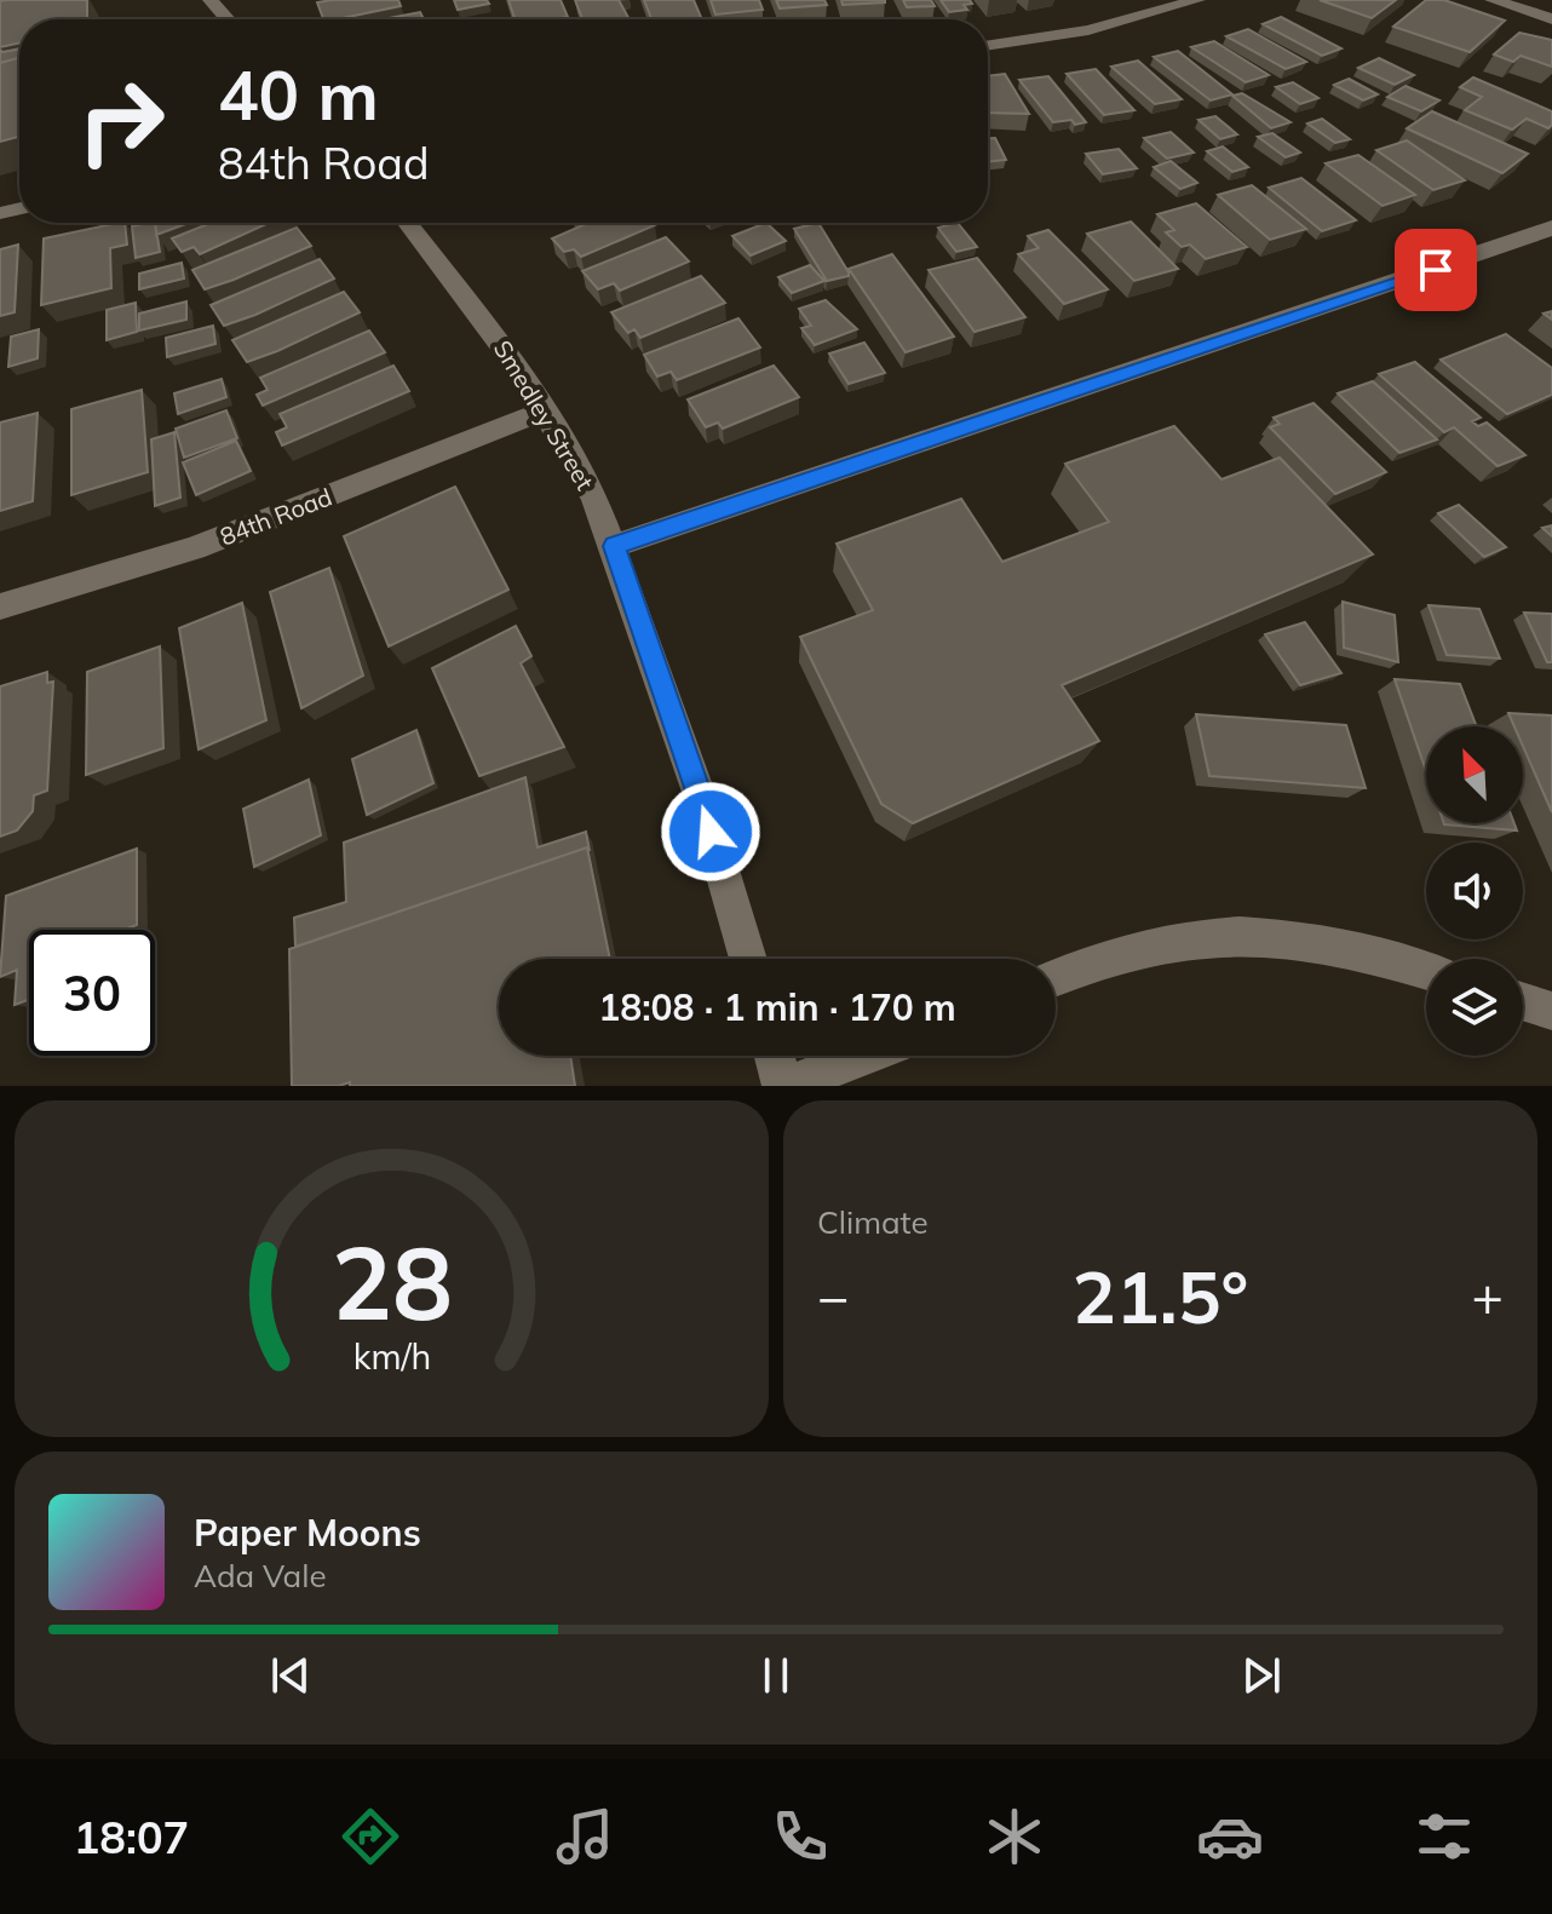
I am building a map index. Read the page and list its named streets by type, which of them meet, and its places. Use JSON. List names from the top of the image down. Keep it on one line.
{"streets":{"street":["Smedley Street","84th Road"]},"crossings":[["Smedley Street","84th Road"]],"north":"top left","page":{"turn":["40 m","84th Road"],"limit":"30","trip":"18:08 · 1 min · 170 m","tile":"Climate","heat":["−","21.5°","+"],"song":["Paper Moons","Ada Vale"],"tabs":"18:07","gauge":["28","km/h"]}}
